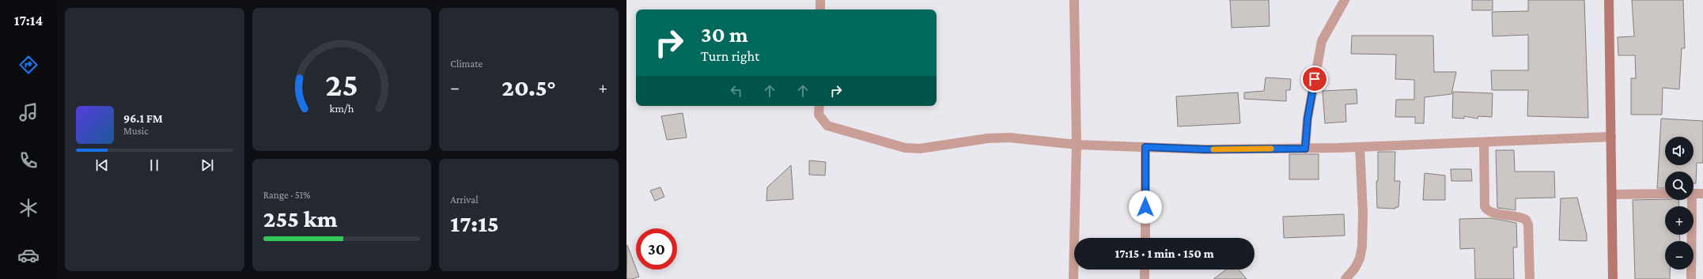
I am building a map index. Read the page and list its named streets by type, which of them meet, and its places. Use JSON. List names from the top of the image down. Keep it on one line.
{"page":{"tabs":"17:14","tile":["Climate",["Range · 51%","255 km"],["Arrival","17:15"]],"turn":["30 m","Turn right"],"heat":["−","20.5°","+"],"song":["96.1 FM","Music"],"map_buttons":["+","−"],"limit":"30","trip":"17:15 · 1 min · 150 m","gauge":["25","km/h"]}}
